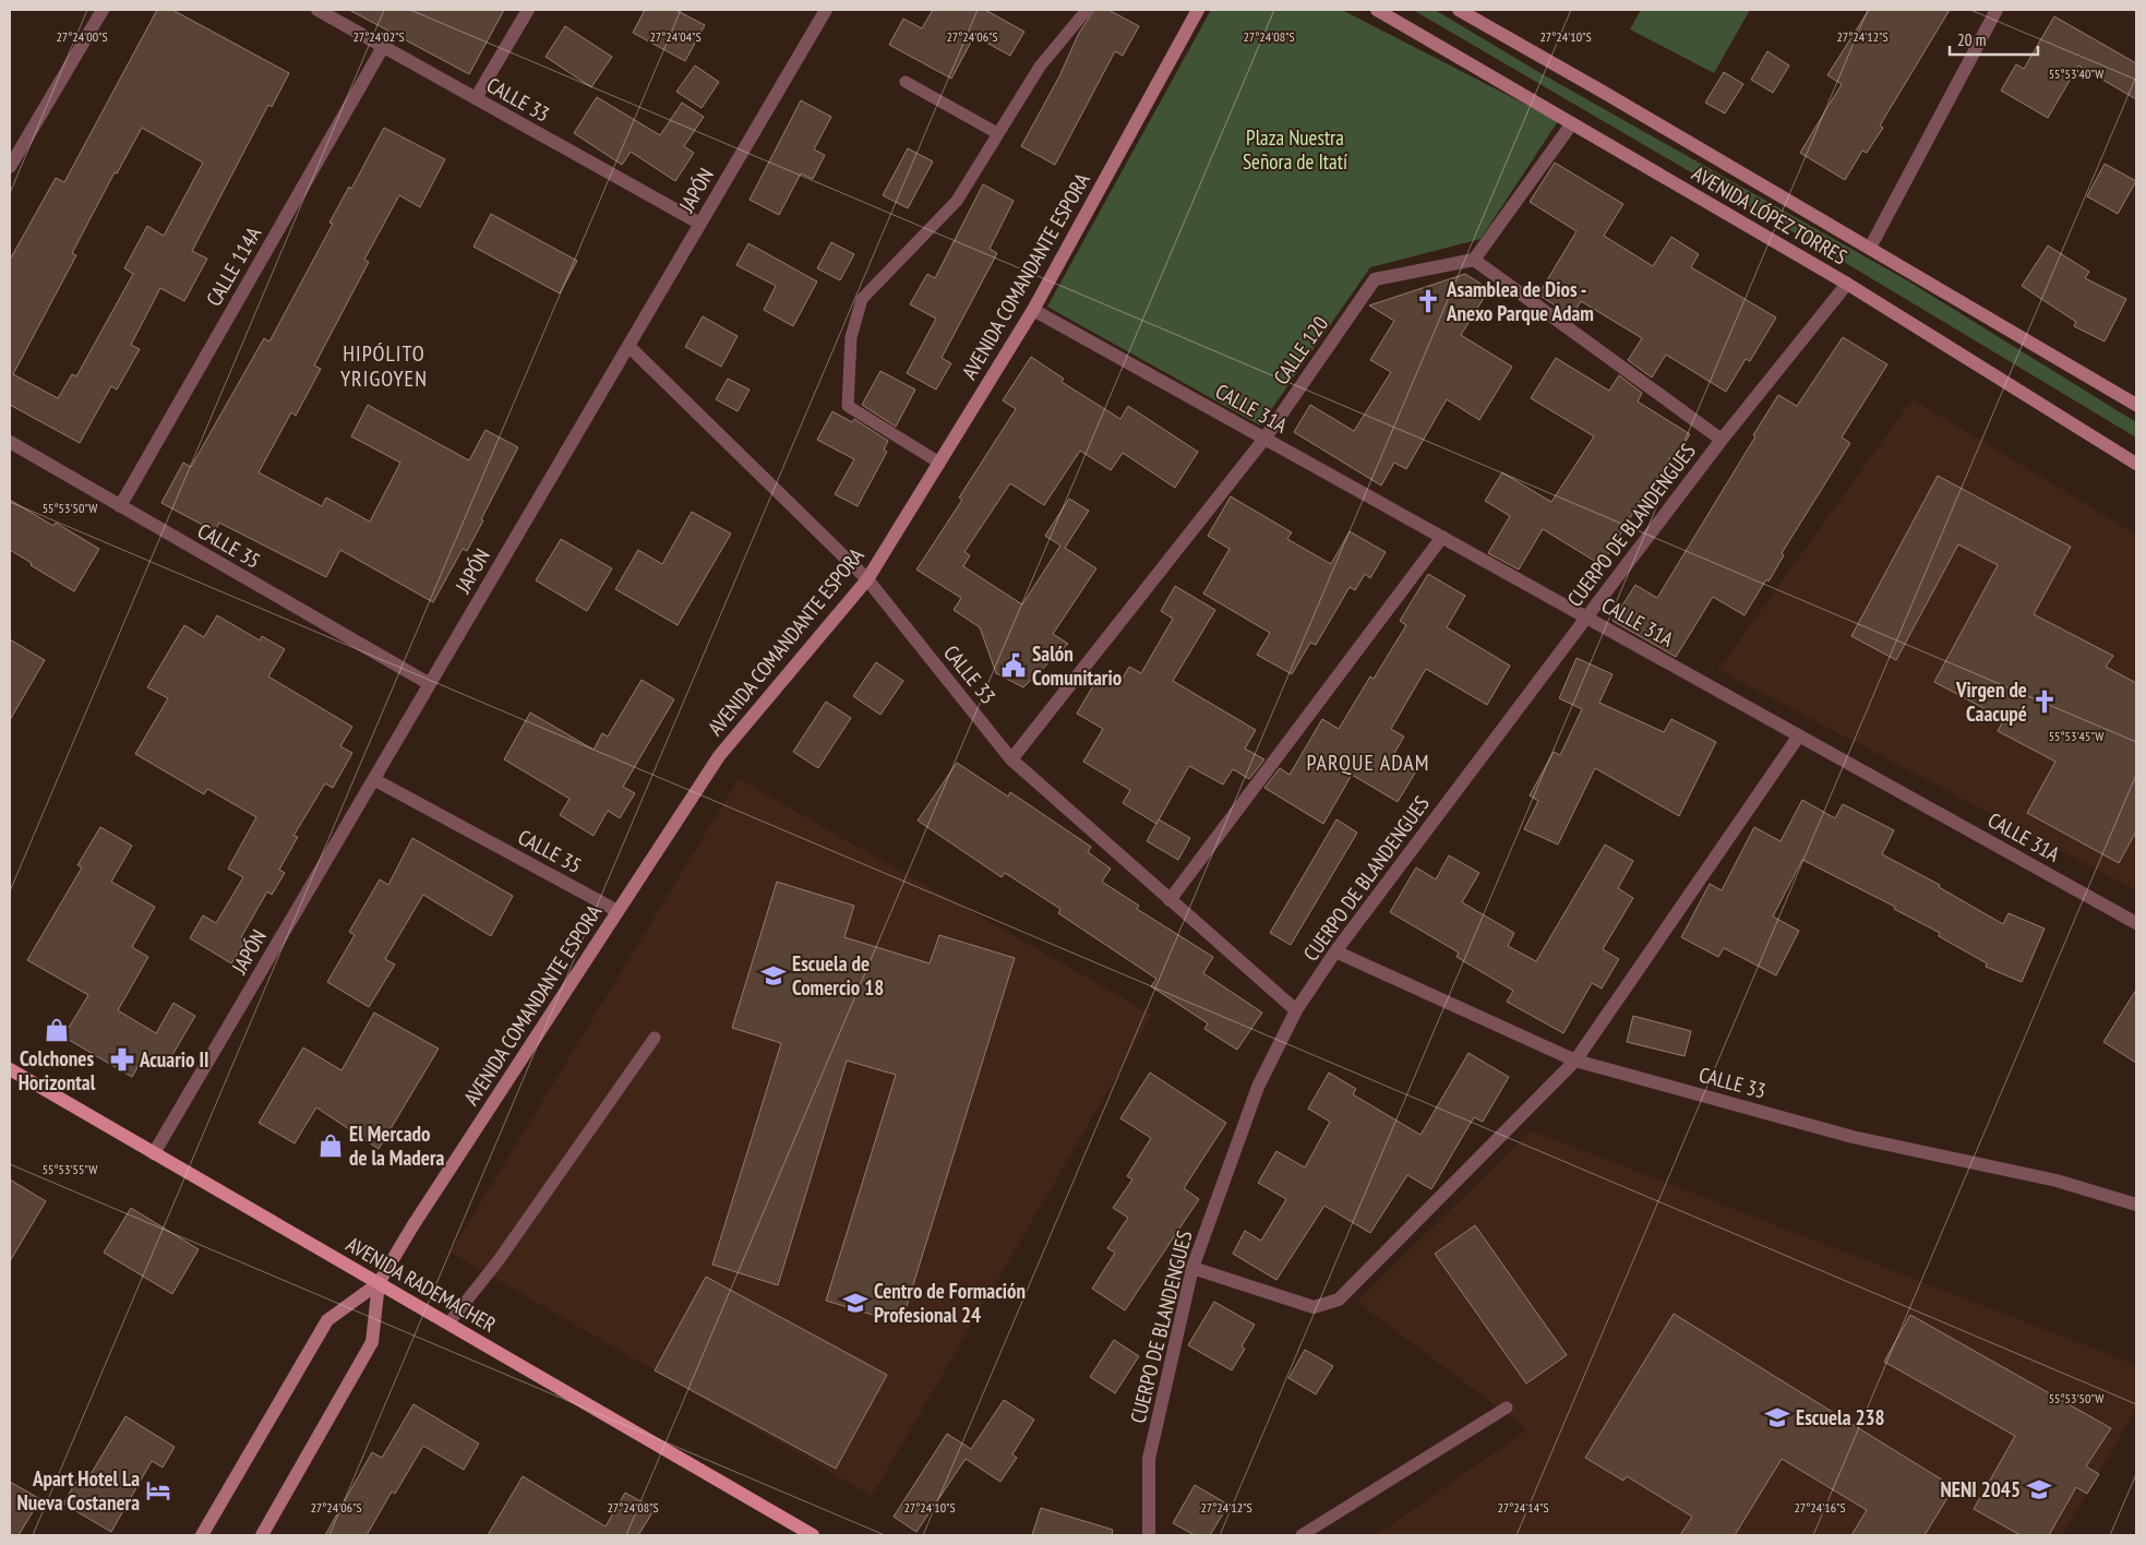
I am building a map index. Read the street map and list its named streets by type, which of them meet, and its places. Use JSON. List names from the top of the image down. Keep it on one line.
{"streets":{"main road":["AVENIDA LÓPEZ TORRES","AVENIDA COMANDANTE ESPORA","AVENIDA RADEMACHER"],"street":["CALLE 33","JAPÓN","CALLE 114A","CALLE 120","CALLE 31A","CUERPO DE BLANDENGUES","CALLE 35"]},"crossings":[["CALLE 33","JAPÓN"],["CALLE 33","CALLE 114A"],["CALLE 33","AVENIDA COMANDANTE ESPORA"],["CALLE 33","CALLE 120"],["CALLE 33","CUERPO DE BLANDENGUES"],["JAPÓN","CALLE 35"],["JAPÓN","AVENIDA RADEMACHER"],["AVENIDA LÓPEZ TORRES","CUERPO DE BLANDENGUES"],["CALLE 114A","CALLE 35"],["AVENIDA COMANDANTE ESPORA","CALLE 31A"],["AVENIDA COMANDANTE ESPORA","CALLE 35"],["AVENIDA COMANDANTE ESPORA","AVENIDA RADEMACHER"],["CALLE 120","CALLE 31A"],["CALLE 31A","CUERPO DE BLANDENGUES"]],"districts":["HIPÓLITO YRIGOYEN","PARQUE ADAM"],"parks":["Plaza Nuestra Señora de Itatí"],"places":{"church":["Asamblea de Dios - Anexo Parque Adam","Virgen de Caacupé"],"public building":["Salón Comunitario"],"school or university":["Escuela de Comercio 18","Centro de Formación Profesional 24","Escuela 238","NENI 2045"],"shop":["Colchones Horizontal","El Mercado de la Madera"],"pharmacy":["Acuario II"],"hotel":["Apart Hotel La Nueva Costanera"]},"scale_bar":"20 m","coordinates":["27°24'04\"S","27°24'06\"S","27°24'08\"S","27°24'10\"S","27°24'12\"S","27°24'00\"S","27°24'02\"S","55°53'40\"W","55°53'50\"W","55°53'45\"W","55°53'55\"W","27°24'14\"S","27°24'16\"S"]}
